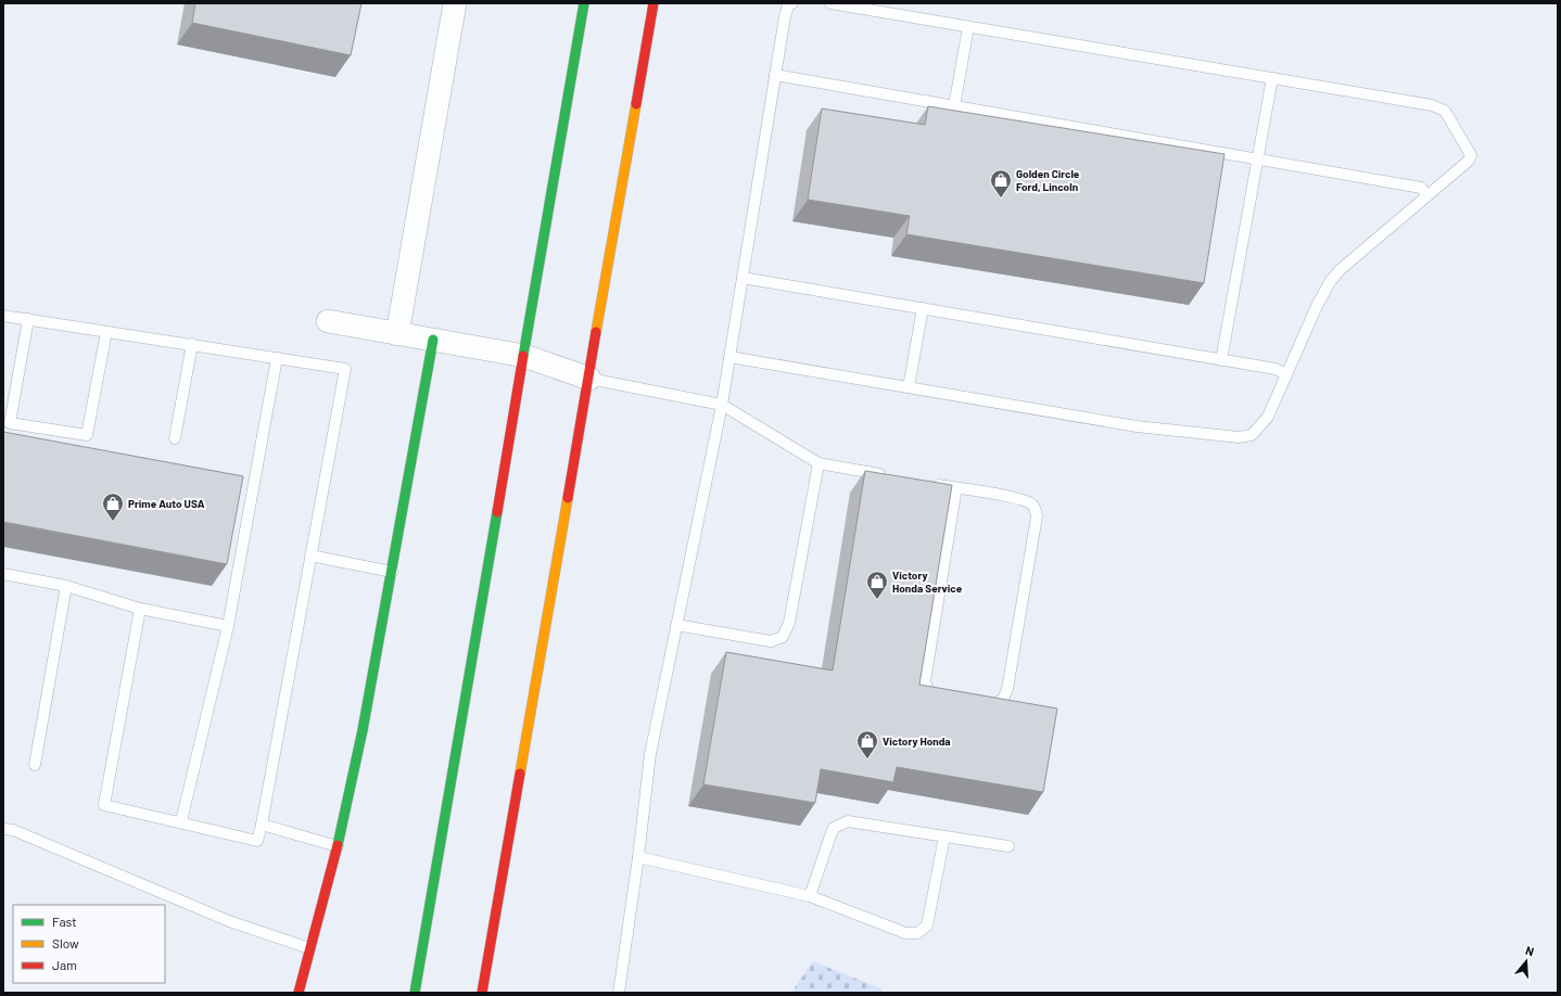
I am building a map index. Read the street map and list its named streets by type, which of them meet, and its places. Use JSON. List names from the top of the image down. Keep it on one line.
{"places":{"shop":["Golden Circle Ford, Lincoln","Prime Auto USA","Victory Honda Service","Victory Honda"]},"legend":["Fast","Slow","Jam"],"north":"top"}
